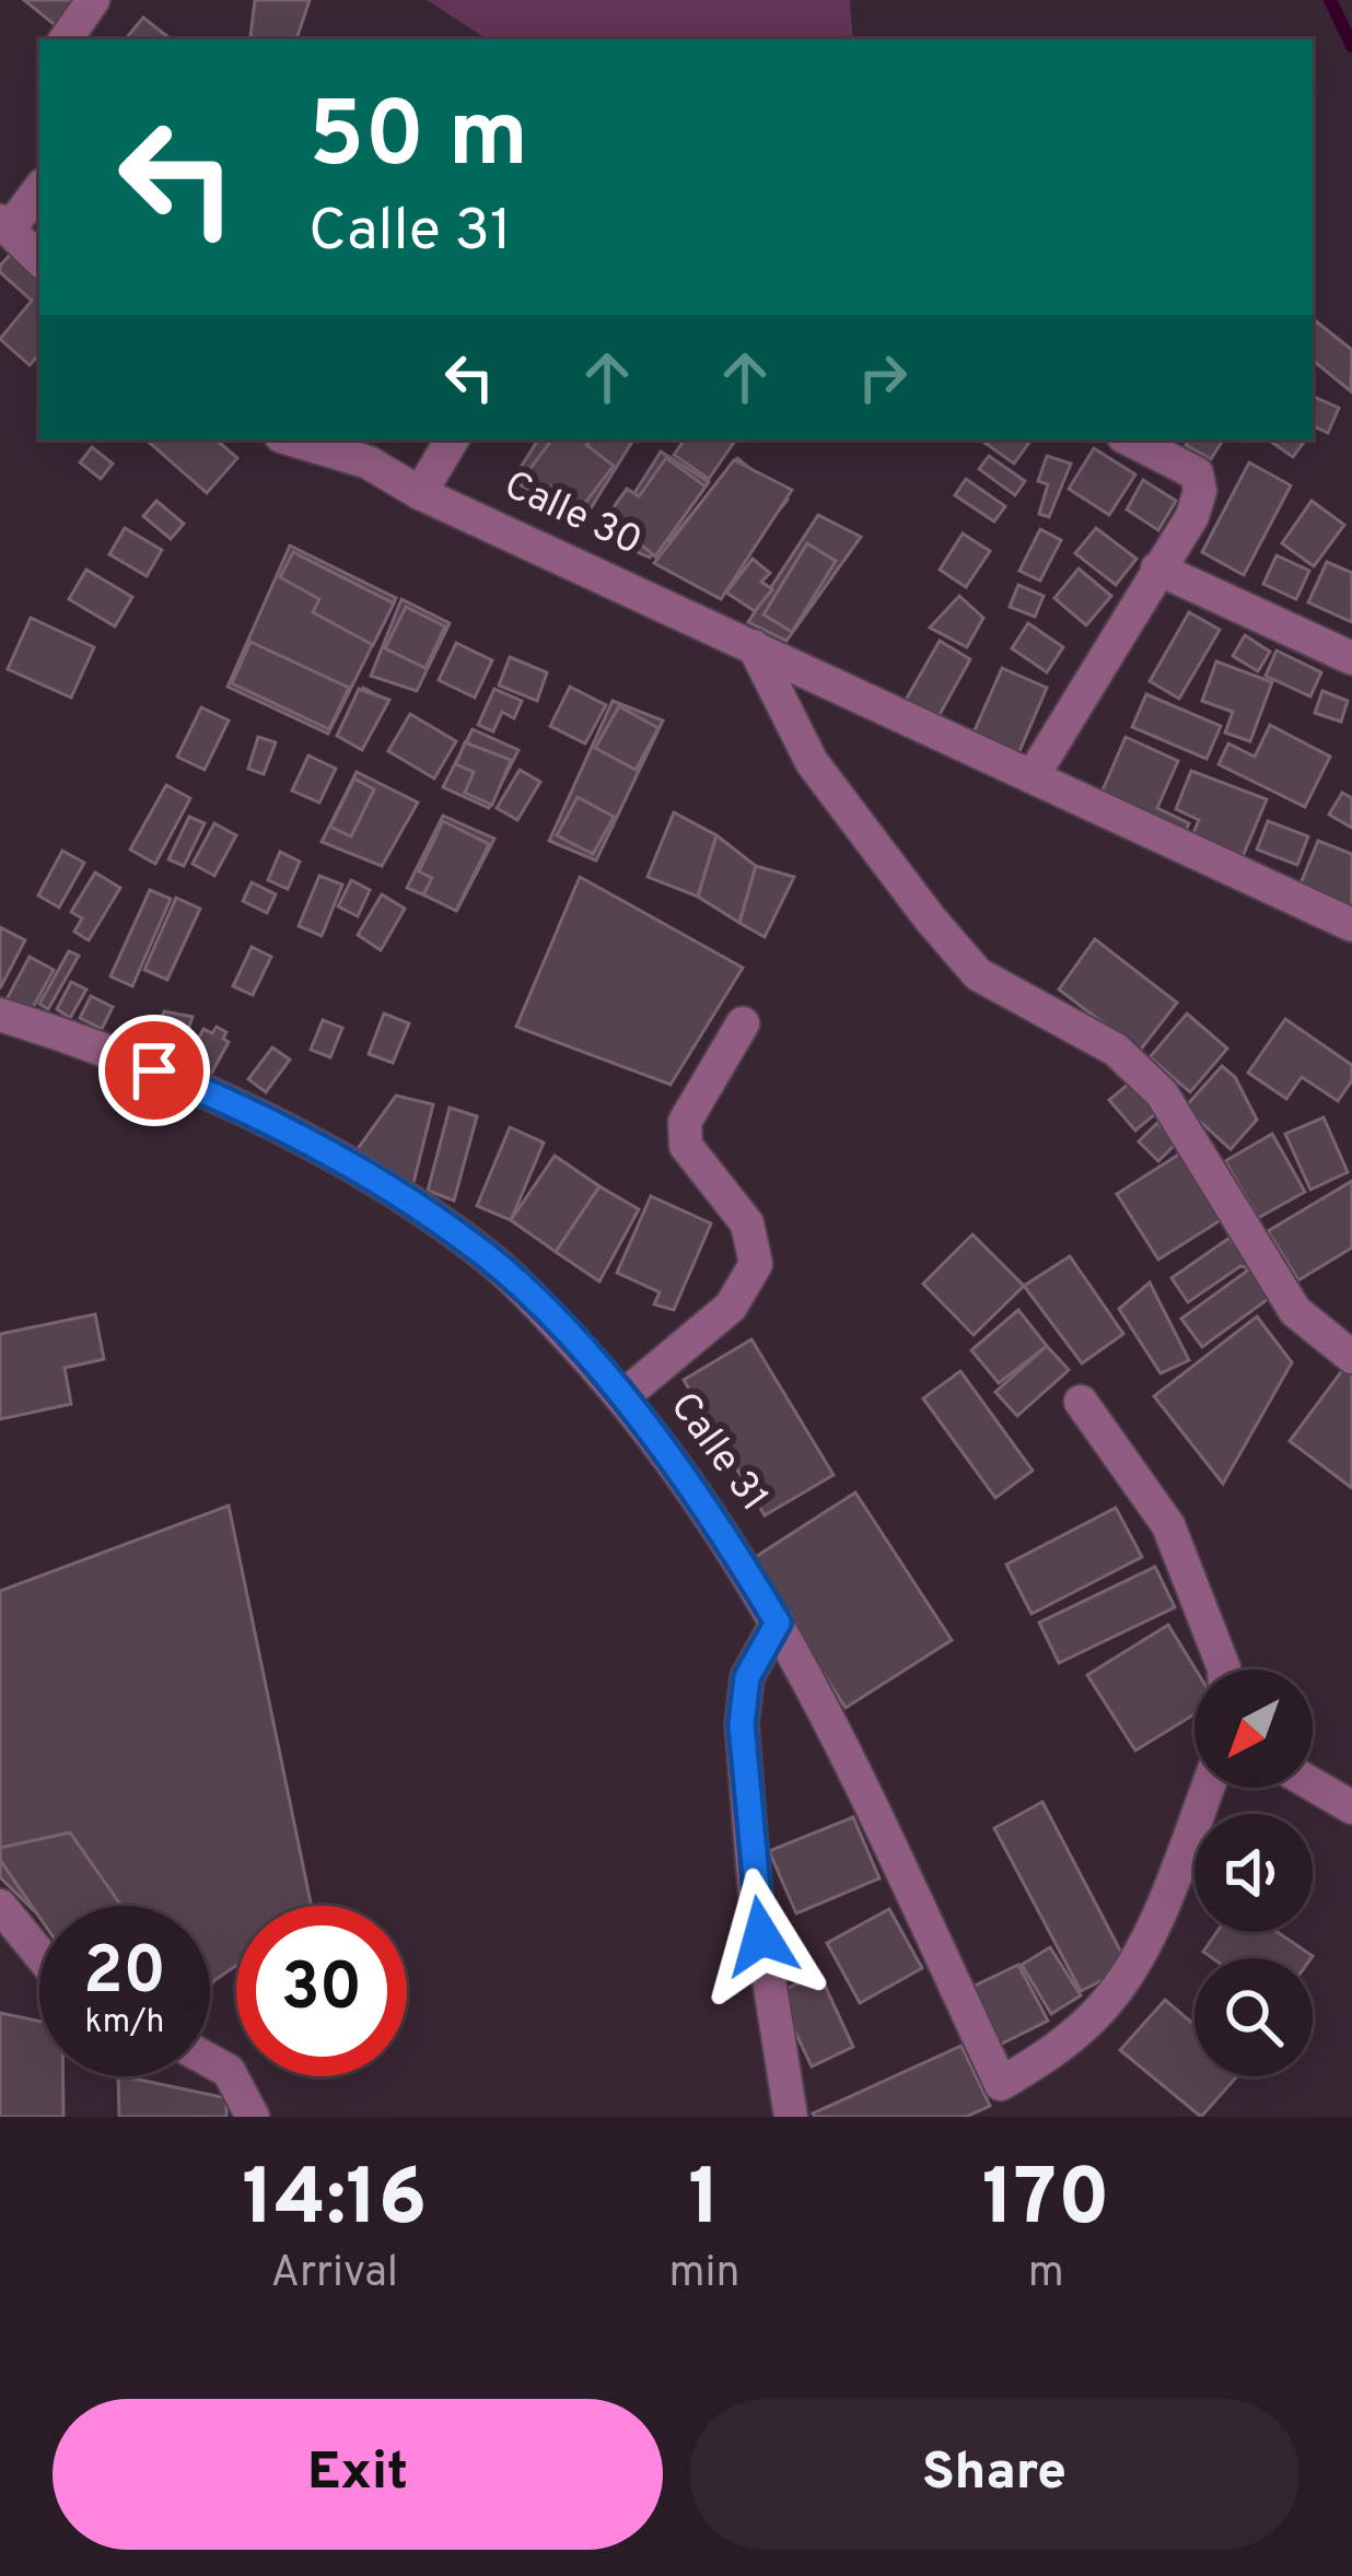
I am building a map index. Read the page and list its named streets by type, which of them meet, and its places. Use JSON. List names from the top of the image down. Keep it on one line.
{"streets":{"street":["Calle 30","Calle 31"]},"north":"bottom left","page":{"turn":["50 m","Calle 31"],"speed":"20 km/h","limit":"30","eta":["14:16","Arrival","1","min","170","m"],"buttons":["Exit","Share"]}}
